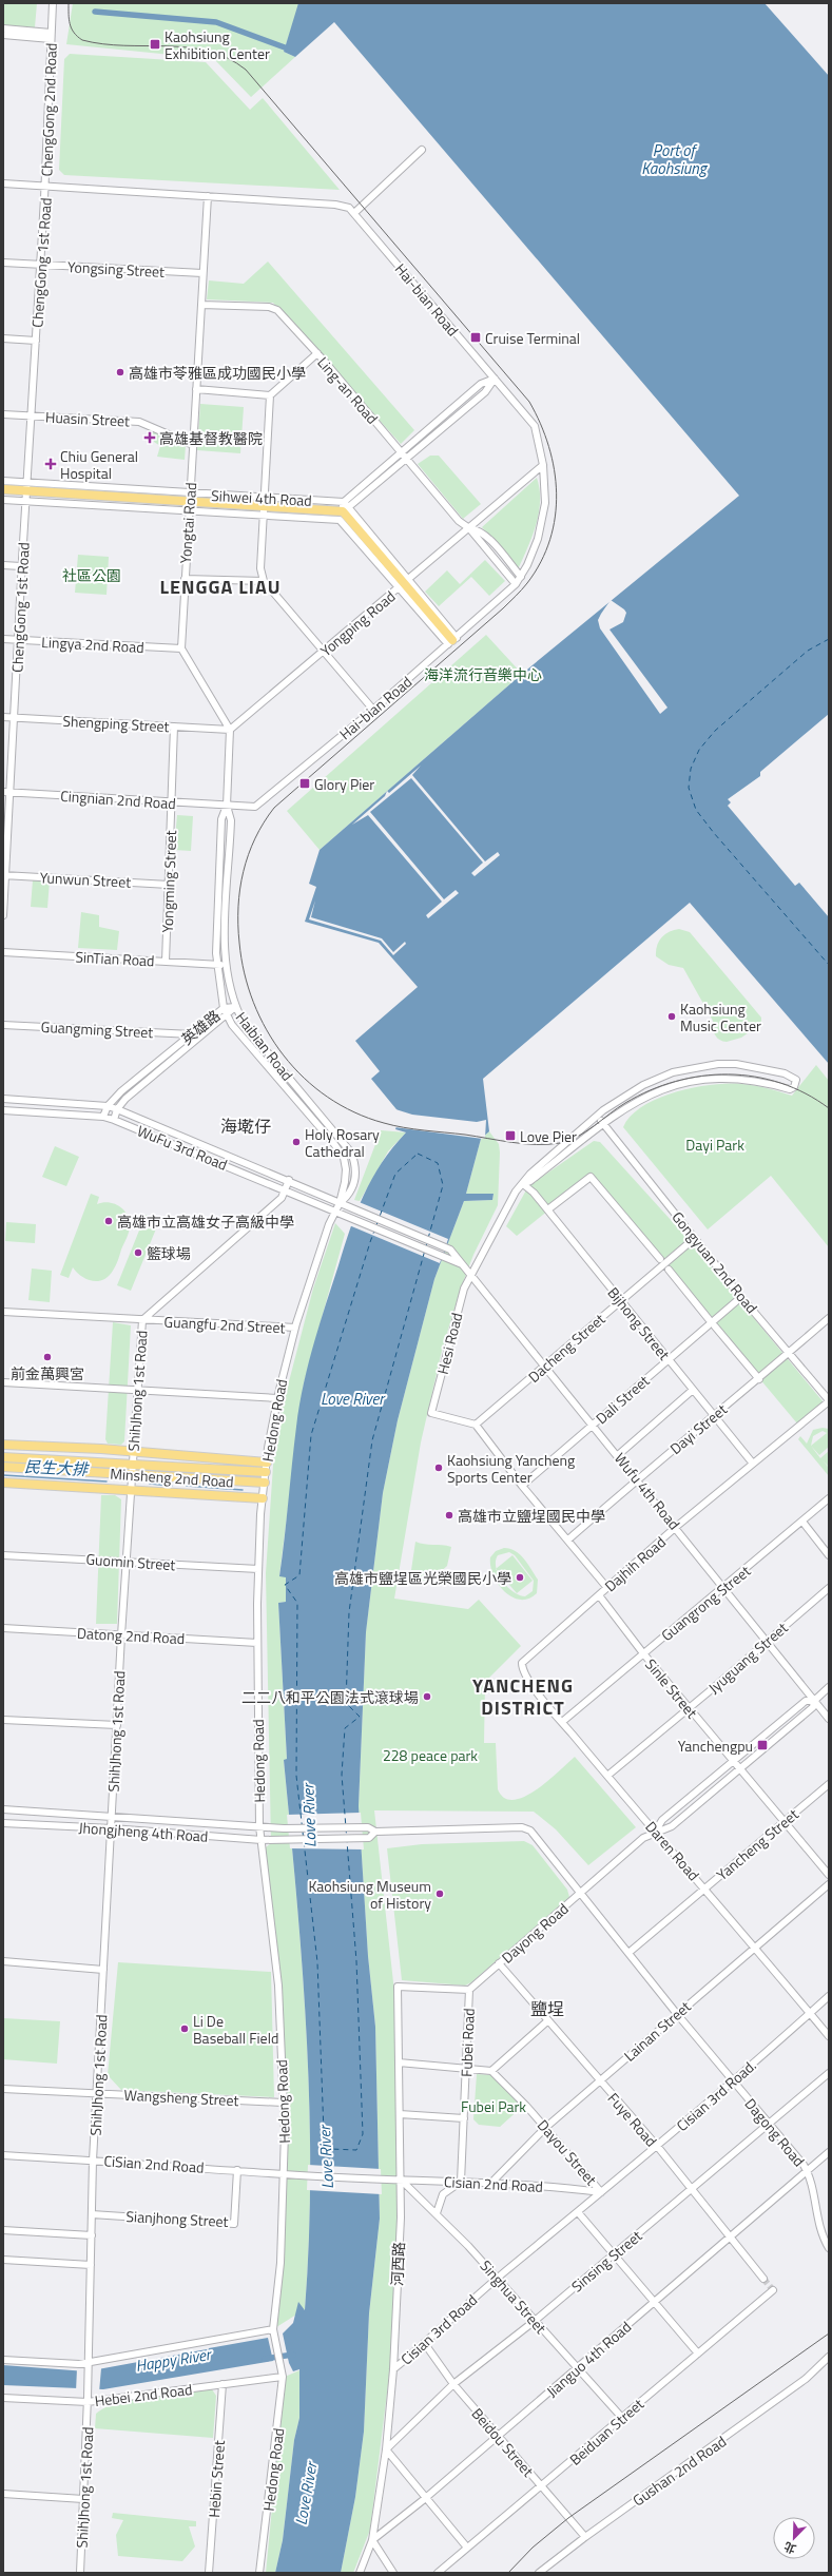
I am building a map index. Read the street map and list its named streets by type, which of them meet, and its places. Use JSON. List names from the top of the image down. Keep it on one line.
{"streets":{"main road":["Sihwei 4th Road","Minsheng 2nd Road"],"street":["ChengGong 2nd Road","ChengGong 1st Road","Yongsing Street","Hai-bian Road","Ling-an Road","Huasin Street","Yongtai Road","Yongping Road","Lingya 2nd Road","Shengping Street","Cingnian 2nd Road","Yunwun Street","Yongming Street","SinTian Road","英雄路","Guangming Street","Haibian Road","WuFu 3rd Road","Gongyuan 2nd Road","Bijhong Street","Guangfu 2nd Street","Hesi Road","Dacheng Street","ShihJhong 1st Road","Dali Street","Hedong Road","Dayi Street","Wufu 4th Road","Guomin Street","Dajhih Road","Guangrong Street","Datong 2nd Road","Jyuguang Street","Sinle Street","Jhongjheng 4th Road","Yancheng Street","Daren Road","Dayong Road","Lainan Street","Fubei Road","Cisian 3rd Road.","Wangsheng Street","Fuye Road","Dagong Road","Dayou Street","CiSian 2nd Road","Cisian 2nd Road","Sianjhong Street","Sinsing Street","河西路","Singhua Street","Cisian 3rd Road","Jianguo 4th Road","Hebei 2nd Road","Beiduan Street","Beidou Street","Gushan 2nd Road","Hebin Street"]},"crossings":[["ChengGong 2nd Road","ChengGong 1st Road"],["ChengGong 2nd Road","Hai-bian Road"],["ChengGong 1st Road","Yongsing Street"],["ChengGong 1st Road","Hai-bian Road"],["ChengGong 1st Road","Huasin Street"],["ChengGong 1st Road","Sihwei 4th Road"],["ChengGong 1st Road","Lingya 2nd Road"],["ChengGong 1st Road","Shengping Street"],["ChengGong 1st Road","Cingnian 2nd Road"],["ChengGong 1st Road","Yunwun Street"],["Yongsing Street","Yongtai Road"],["Hai-bian Road","Ling-an Road"],["Hai-bian Road","Yongtai Road"],["Hai-bian Road","Yongping Road"],["Hai-bian Road","Cingnian 2nd Road"],["Hai-bian Road","Haibian Road"],["Ling-an Road","Yongtai Road"],["Ling-an Road","Yongping Road"],["Huasin Street","Yongtai Road"],["Sihwei 4th Road","Yongtai Road"],["Yongtai Road","Lingya 2nd Road"],["Yongping Road","Shengping Street"],["Shengping Street","Yongming Street"],["Cingnian 2nd Road","Yongming Street"],["Cingnian 2nd Road","Haibian Road"],["Yunwun Street","Yongming Street"],["Yongming Street","SinTian Road"],["SinTian Road","Haibian Road"],["英雄路","Guangming Street"],["英雄路","Haibian Road"],["英雄路","WuFu 3rd Road"],["Haibian Road","WuFu 3rd Road"],["Haibian Road","Hedong Road"],["Haibian Road","Wufu 4th Road"],["WuFu 3rd Road","ShihJhong 1st Road"],["WuFu 3rd Road","Hedong Road"],["WuFu 3rd Road","Wufu 4th Road"],["Gongyuan 2nd Road","Dacheng Street"],["Gongyuan 2nd Road","Dali Street"],["Gongyuan 2nd Road","Dayi Street"],["Gongyuan 2nd Road","Dajhih Road"],["Bijhong Street","Dacheng Street"],["Bijhong Street","Dali Street"],["Bijhong Street","Dayi Street"],["Bijhong Street","Dajhih Road"],["Guangfu 2nd Street","ShihJhong 1st Road"],["Guangfu 2nd Street","Hedong Road"],["Hesi Road","Dacheng Street"],["Hesi Road","Wufu 4th Road"],["Dacheng Street","Wufu 4th Road"],["ShihJhong 1st Road","Minsheng 2nd Road"],["ShihJhong 1st Road","Guomin Street"],["ShihJhong 1st Road","Datong 2nd Road"],["ShihJhong 1st Road","Jhongjheng 4th Road"],["ShihJhong 1st Road","Wangsheng Street"],["ShihJhong 1st Road","CiSian 2nd Road"],["ShihJhong 1st Road","Sianjhong Street"],["ShihJhong 1st Road","Hebei 2nd Road"],["Dali Street","Wufu 4th Road"],["Hedong Road","Minsheng 2nd Road"],["Hedong Road","Wufu 4th Road"],["Hedong Road","Guomin Street"],["Hedong Road","Datong 2nd Road"],["Hedong Road","Jhongjheng 4th Road"],["Hedong Road","Wangsheng Street"],["Hedong Road","CiSian 2nd Road"],["Hedong Road","Hebei 2nd Road"],["Dayi Street","Wufu 4th Road"],["Wufu 4th Road","Dajhih Road"],["Wufu 4th Road","Guangrong Street"],["Wufu 4th Road","Jyuguang Street"],["Wufu 4th Road","Dayong Road"],["Dajhih Road","Sinle Street"],["Dajhih Road","Daren Road"],["Guangrong Street","Sinle Street"],["Guangrong Street","Daren Road"],["Jyuguang Street","Sinle Street"],["Jyuguang Street","Daren Road"],["Sinle Street","Yancheng Street"],["Sinle Street","Dayong Road"],["Yancheng Street","Daren Road"],["Yancheng Street","Dagong Road"],["Daren Road","Dayong Road"],["Daren Road","Lainan Street"],["Daren Road","Cisian 3rd Road."],["Dayong Road","Fubei Road"],["Dayong Road","Fuye Road"],["Dayong Road","Dagong Road"],["Dayong Road","河西路"],["Lainan Street","Fuye Road"],["Lainan Street","Dagong Road"],["Lainan Street","Dayou Street"],["Lainan Street","Cisian 2nd Road"],["Fubei Road","Cisian 2nd Road"],["Fubei Road","河西路"],["Cisian 3rd Road.","Fuye Road"],["Cisian 3rd Road.","Dagong Road"],["Cisian 3rd Road.","Dayou Street"],["Cisian 3rd Road.","Cisian 2nd Road"],["Cisian 3rd Road.","Cisian 3rd Road"],["Fuye Road","Sinsing Street"],["Fuye Road","Jianguo 4th Road"],["Dagong Road","Sinsing Street"],["Dagong Road","Jianguo 4th Road"],["Dayou Street","Cisian 2nd Road"],["Dayou Street","Cisian 3rd Road"],["CiSian 2nd Road","Cisian 2nd Road"],["CiSian 2nd Road","Sianjhong Street"],["Cisian 2nd Road","河西路"],["Cisian 2nd Road","Singhua Street"],["Cisian 2nd Road","Cisian 3rd Road"],["Sinsing Street","河西路"],["Sinsing Street","Singhua Street"],["Sinsing Street","Beidou Street"],["河西路","Singhua Street"],["河西路","Cisian 3rd Road"],["河西路","Jianguo 4th Road"],["Singhua Street","Cisian 3rd Road"],["Singhua Street","Jianguo 4th Road"],["Singhua Street","Beiduan Street"],["Cisian 3rd Road","Beidou Street"],["Jianguo 4th Road","Beidou Street"],["Hebei 2nd Road","Hebin Street"],["Beiduan Street","Beidou Street"],["Beidou Street","Gushan 2nd Road"]],"districts":["LENGGA LIAU","海墘仔","YANCHENG DISTRICT","鹽埕"],"water":["Port of Kaohsiung","Love River","民生大排","Happy River"],"parks":["社區公園","海洋流行音樂中心","Dayi Park","228 peace park","Fubei Park"],"places":{"transit":["Kaohsiung Exhibition Center","Cruise Terminal","Glory Pier","Love Pier","Yanchengpu"],"other":["高雄市苓雅區成功國民小學","Kaohsiung Music Center","Holy Rosary Cathedral","高雄市立高雄女子高級中學","籃球場","前金萬興宮","Kaohsiung Yancheng Sports Center","高雄市立鹽埕國民中學","高雄市鹽埕區光榮國民小學","二二八和平公園法式滾球場","Kaohsiung Museum of History","Li De Baseball Field"],"health":["高雄基督教醫院","Chiu General Hospital"]},"north":"bottom left"}
